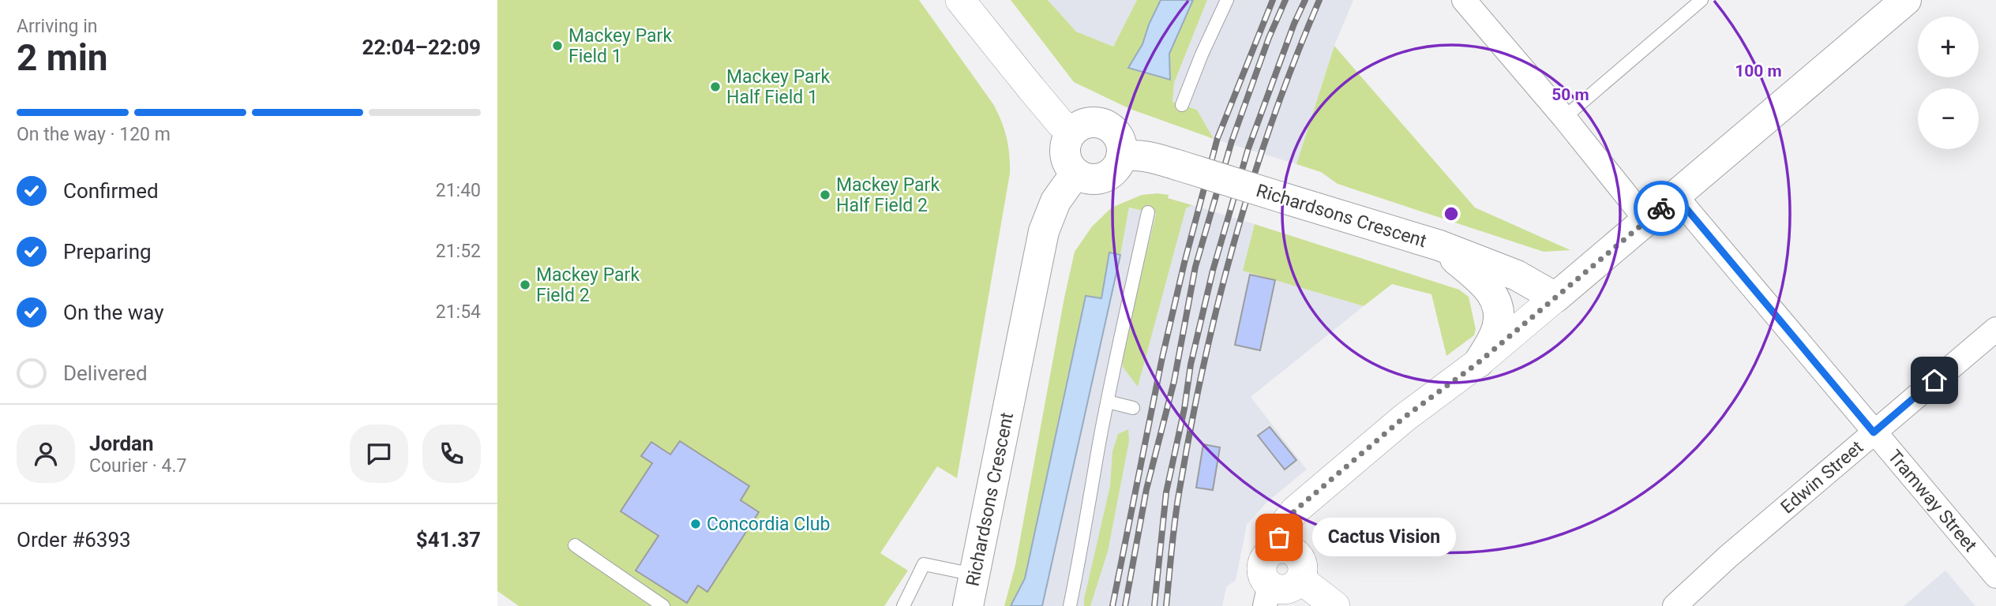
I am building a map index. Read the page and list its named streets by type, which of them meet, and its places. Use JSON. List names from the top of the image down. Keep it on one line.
{"streets":{"main road":["Richardsons Crescent"],"street":["Edwin Street","Tramway Street"]},"crossings":[["Edwin Street","Tramway Street"]],"places":["Mackey Park Field 1","Mackey Park Half Field 1","Mackey Park Half Field 2","Mackey Park Field 2","Concordia Club","Cactus Vision"],"page":{"heading":["2 min","Arriving in","22:04–22:09"],"panel":["Jordan","Courier · 4.7","Order #6393","$41.37"],"map_buttons":["+","−"],"bar":"On the way · 120 m","list":[["Confirmed","21:40"],["Preparing","21:52"],["On the way","21:54"],"Delivered"],"bubble":"Cactus Vision"},"rings":["100 m","50 m"]}
